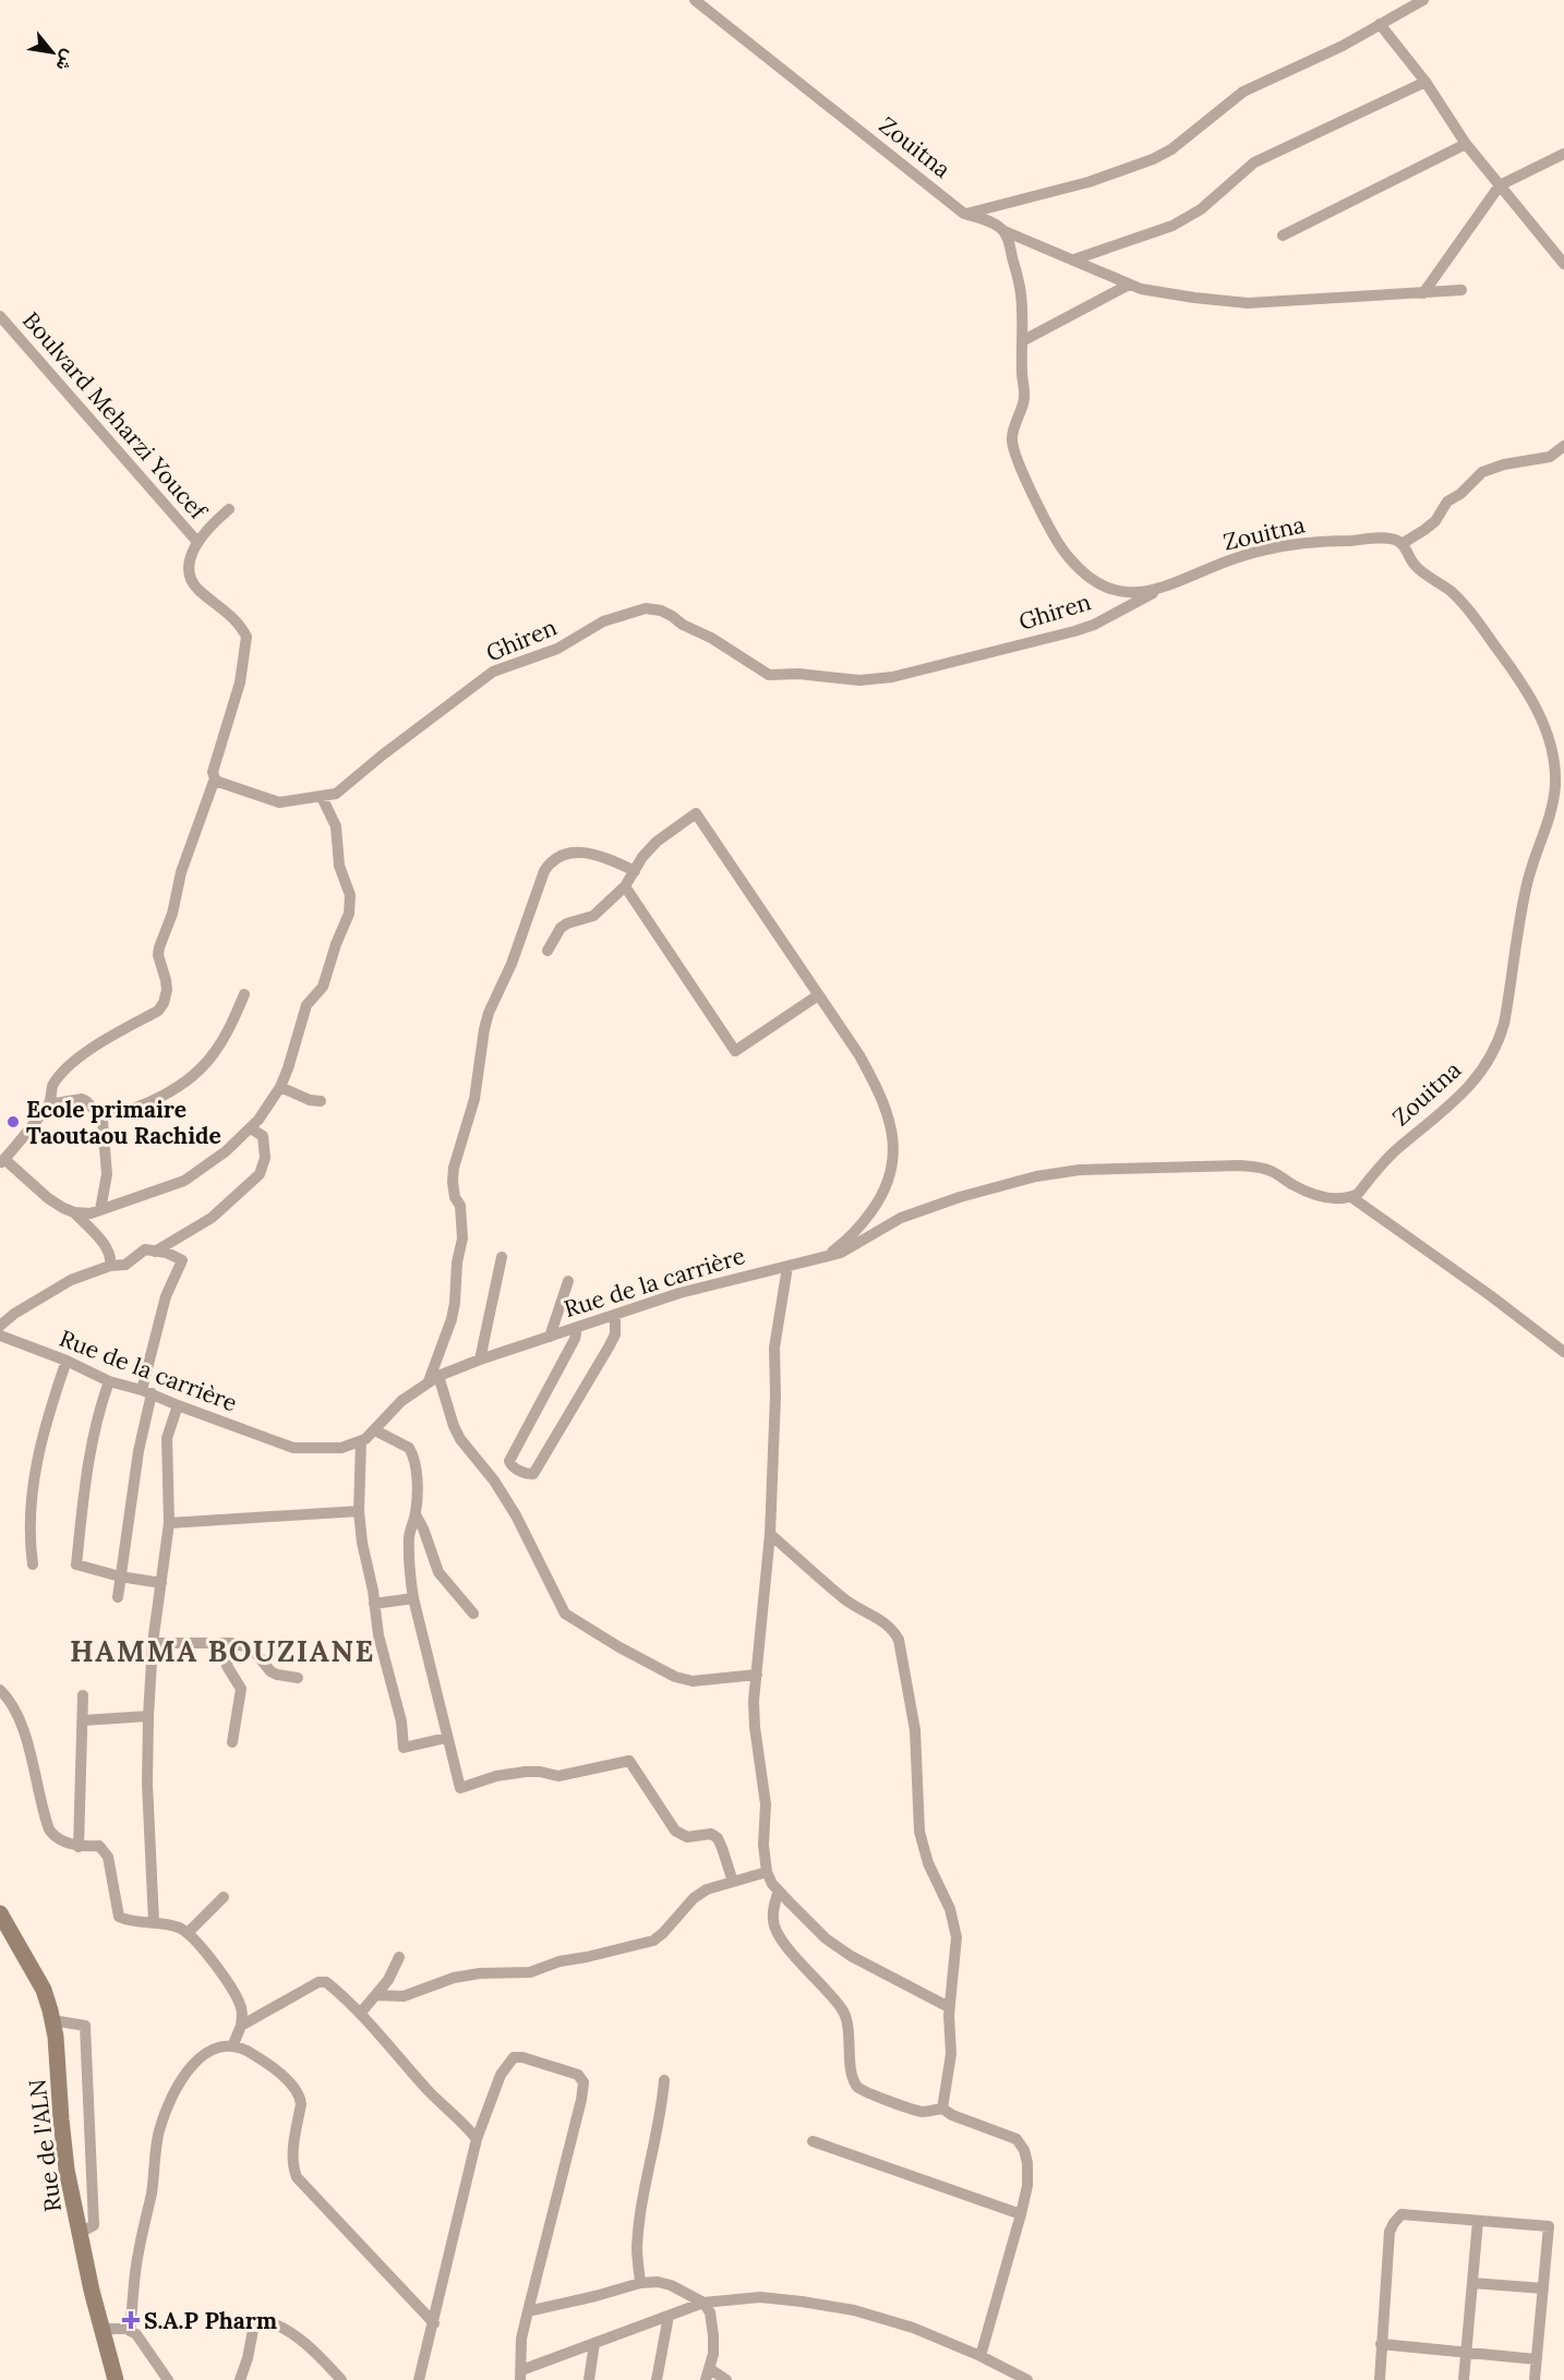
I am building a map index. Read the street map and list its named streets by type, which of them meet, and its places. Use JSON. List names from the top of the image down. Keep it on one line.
{"streets":{"main road":["Rue de l'ALN"],"street":["Zouitna","Boulvard Meharzi Youcef","Ghiren","Rue de la carrière"]},"crossings":[["Zouitna","Ghiren"],["Zouitna","Rue de la carrière"]],"districts":["HAMMA BOUZIANE"],"places":{"other":["Ecole primaire Taoutaou Rachide"],"health":["S.A.P Pharm"]},"north":"bottom right"}
